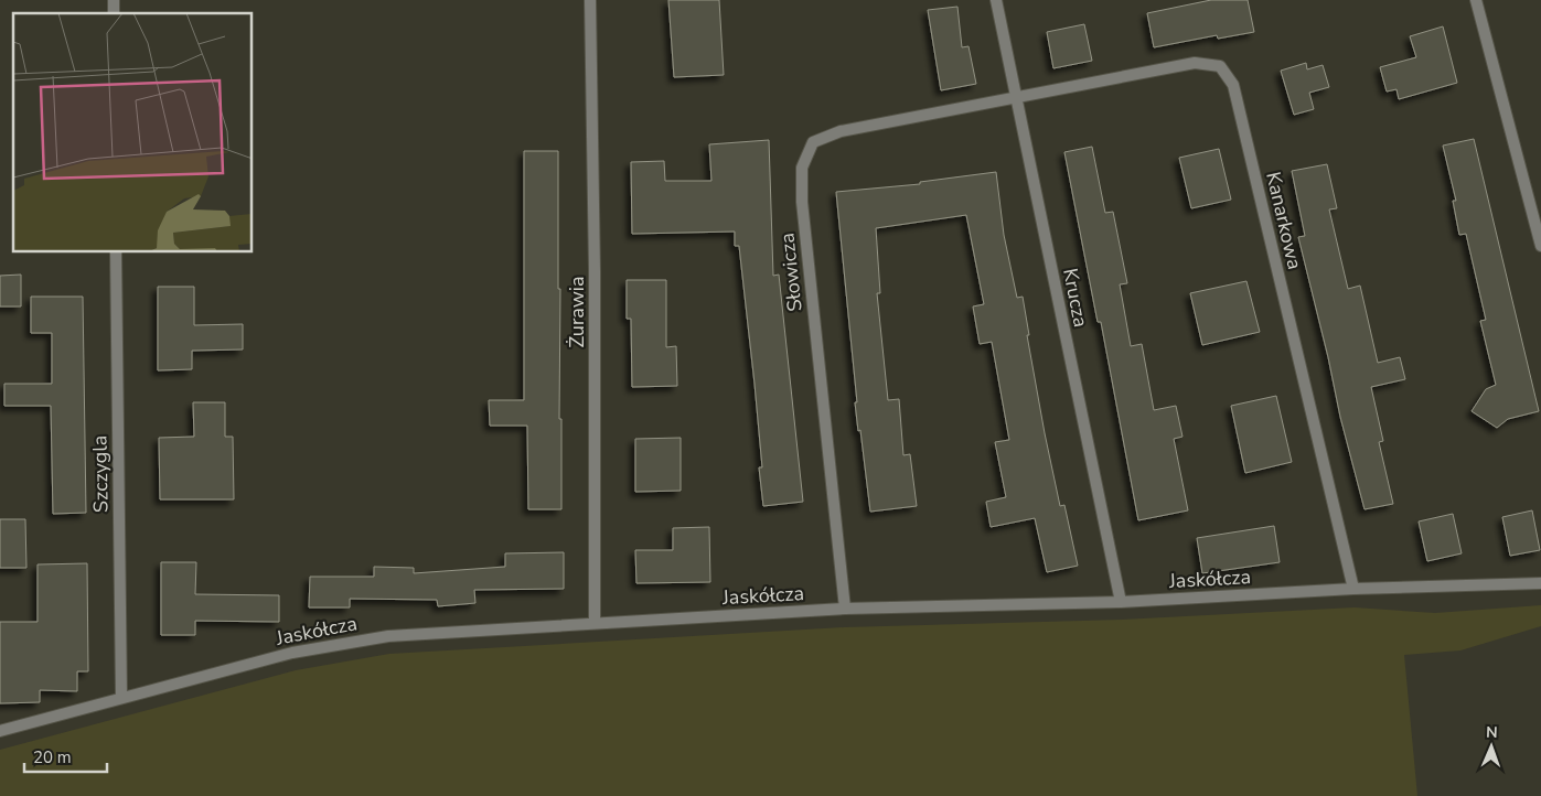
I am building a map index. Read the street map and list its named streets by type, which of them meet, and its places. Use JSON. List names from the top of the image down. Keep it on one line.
{"streets":{"street":["Kanarkowa","Słowicza","Krucza","Żurawia","Szczygla","Jaskółcza"]},"crossings":[["Kanarkowa","Słowicza"],["Kanarkowa","Krucza"],["Kanarkowa","Jaskółcza"],["Słowicza","Krucza"],["Słowicza","Jaskółcza"],["Krucza","Jaskółcza"],["Żurawia","Jaskółcza"],["Szczygla","Jaskółcza"]],"scale_bar":"20 m","north":"top"}
